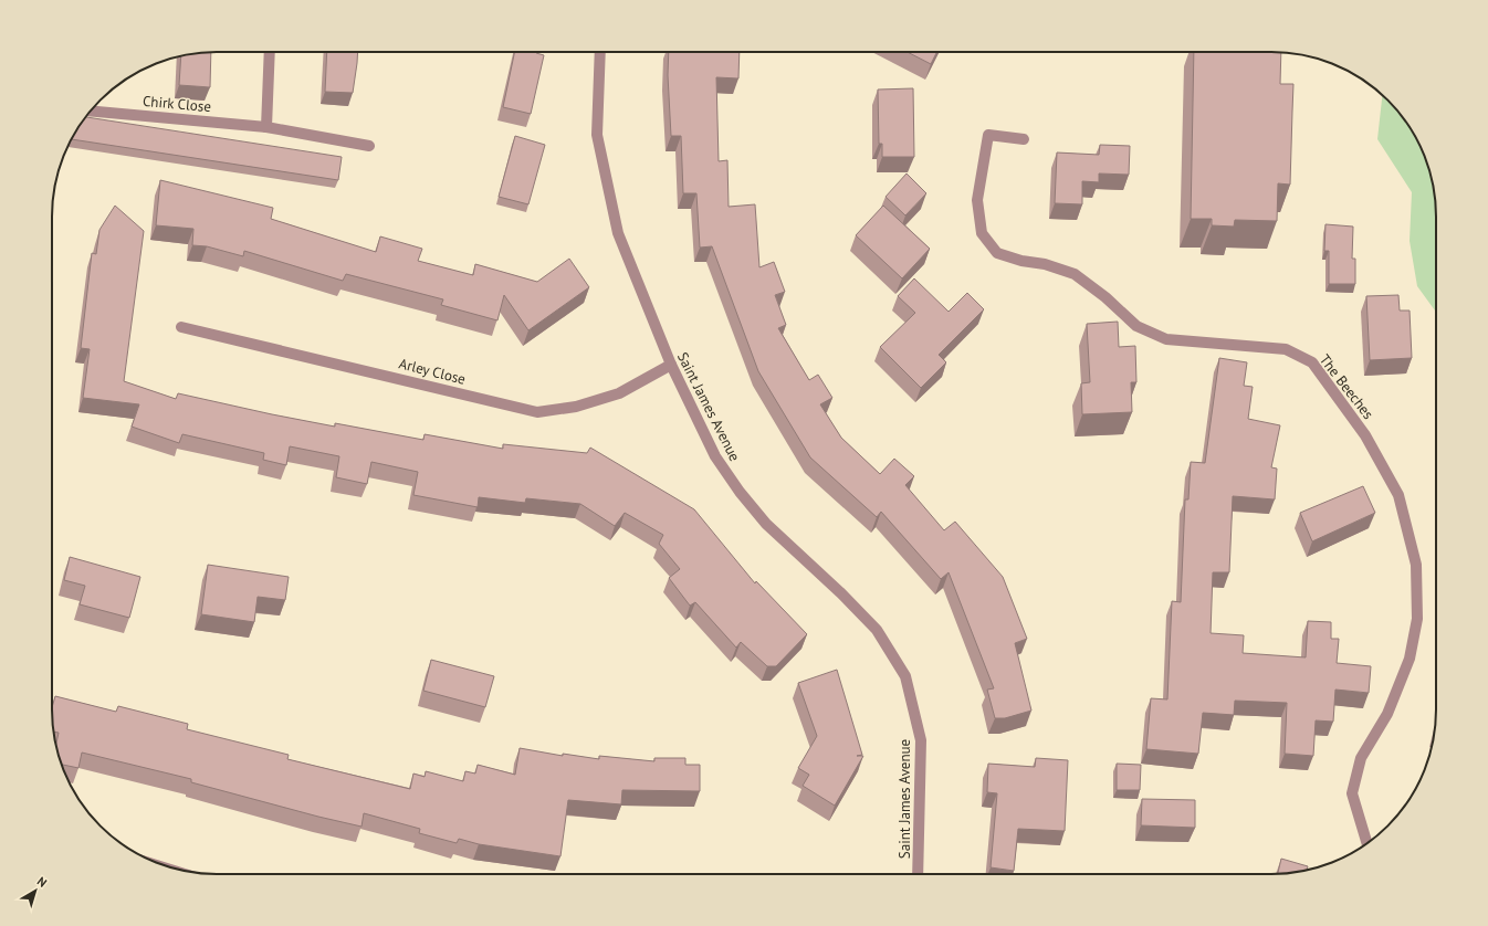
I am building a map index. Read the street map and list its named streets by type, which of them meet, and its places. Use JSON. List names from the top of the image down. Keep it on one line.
{"streets":{"street":["Chirk Close","Arley Close","The Beeches","Saint James Avenue"]},"crossings":[["Arley Close","Saint James Avenue"]],"north":"top right"}
